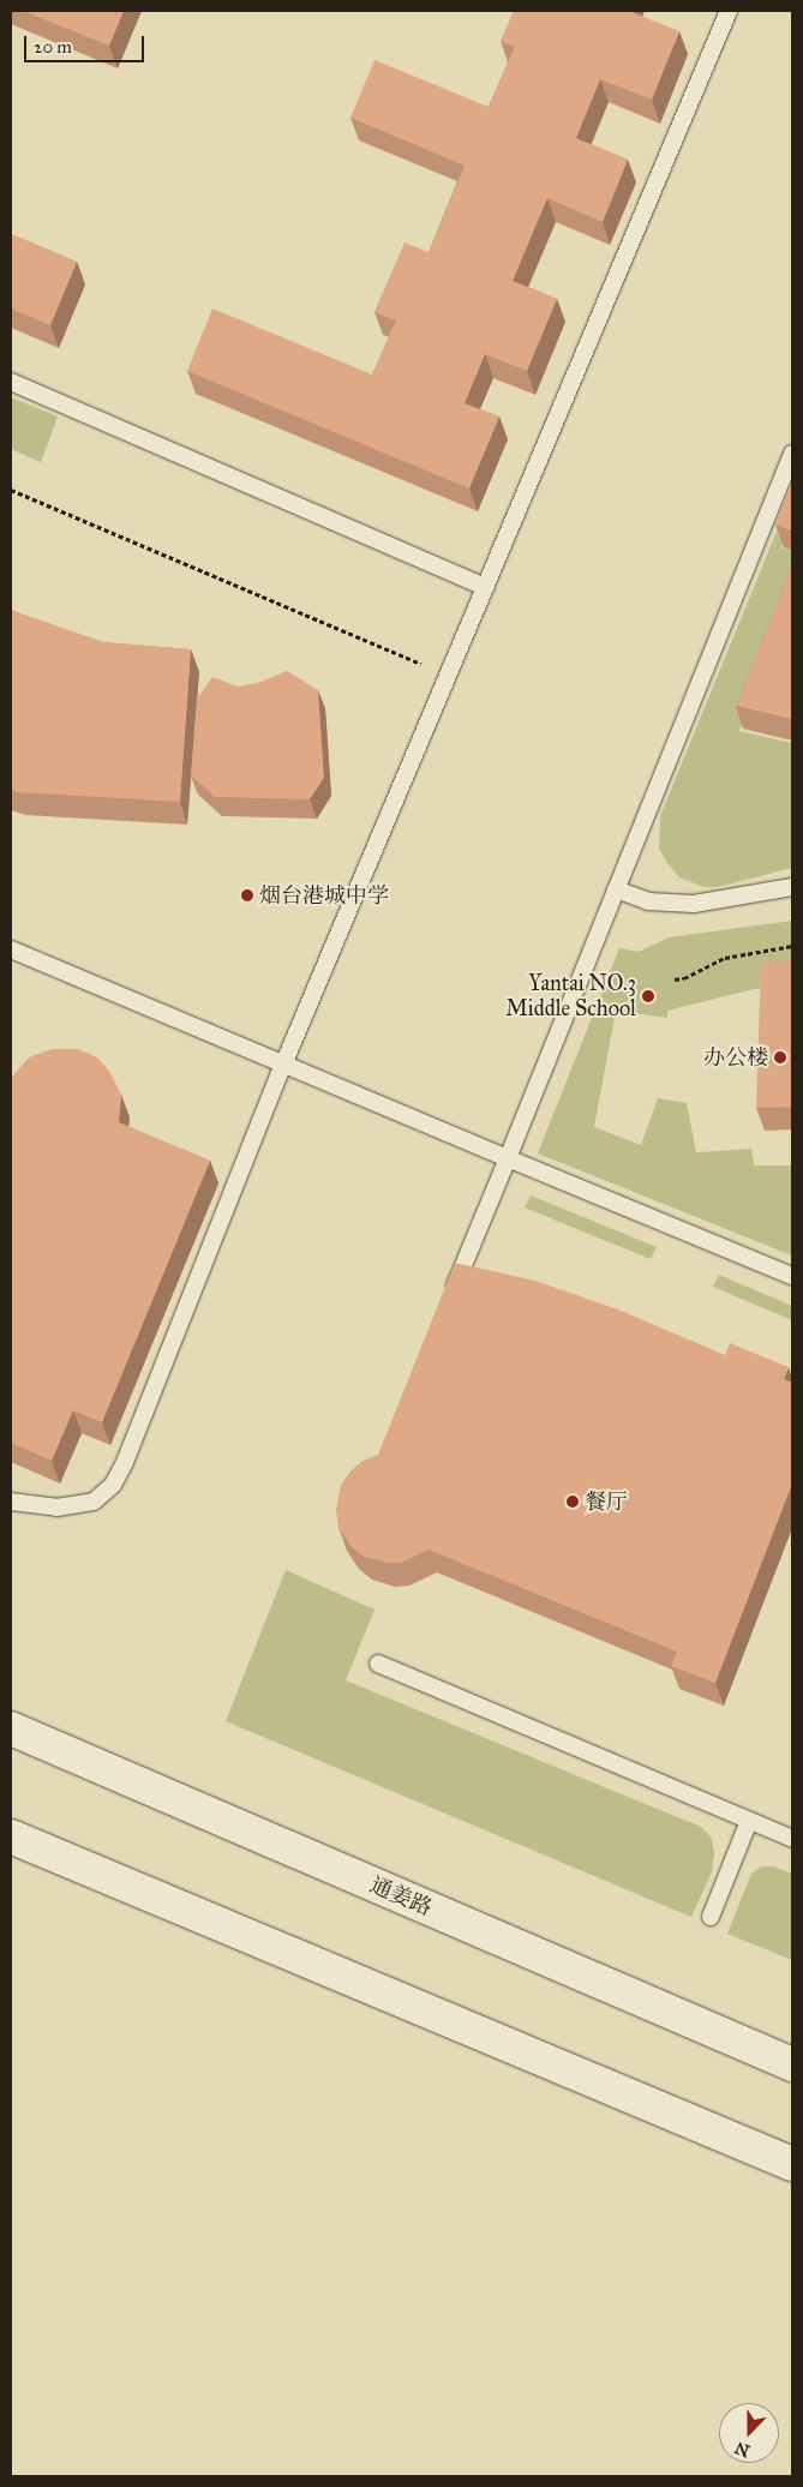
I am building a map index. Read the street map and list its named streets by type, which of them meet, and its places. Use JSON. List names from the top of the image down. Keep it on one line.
{"streets":{"street":["通姜路"]},"places":["烟台港城中学","Yantai NO.3 Middle School","办公楼","餐厅"],"scale_bar":"20 m","north":"bottom"}
